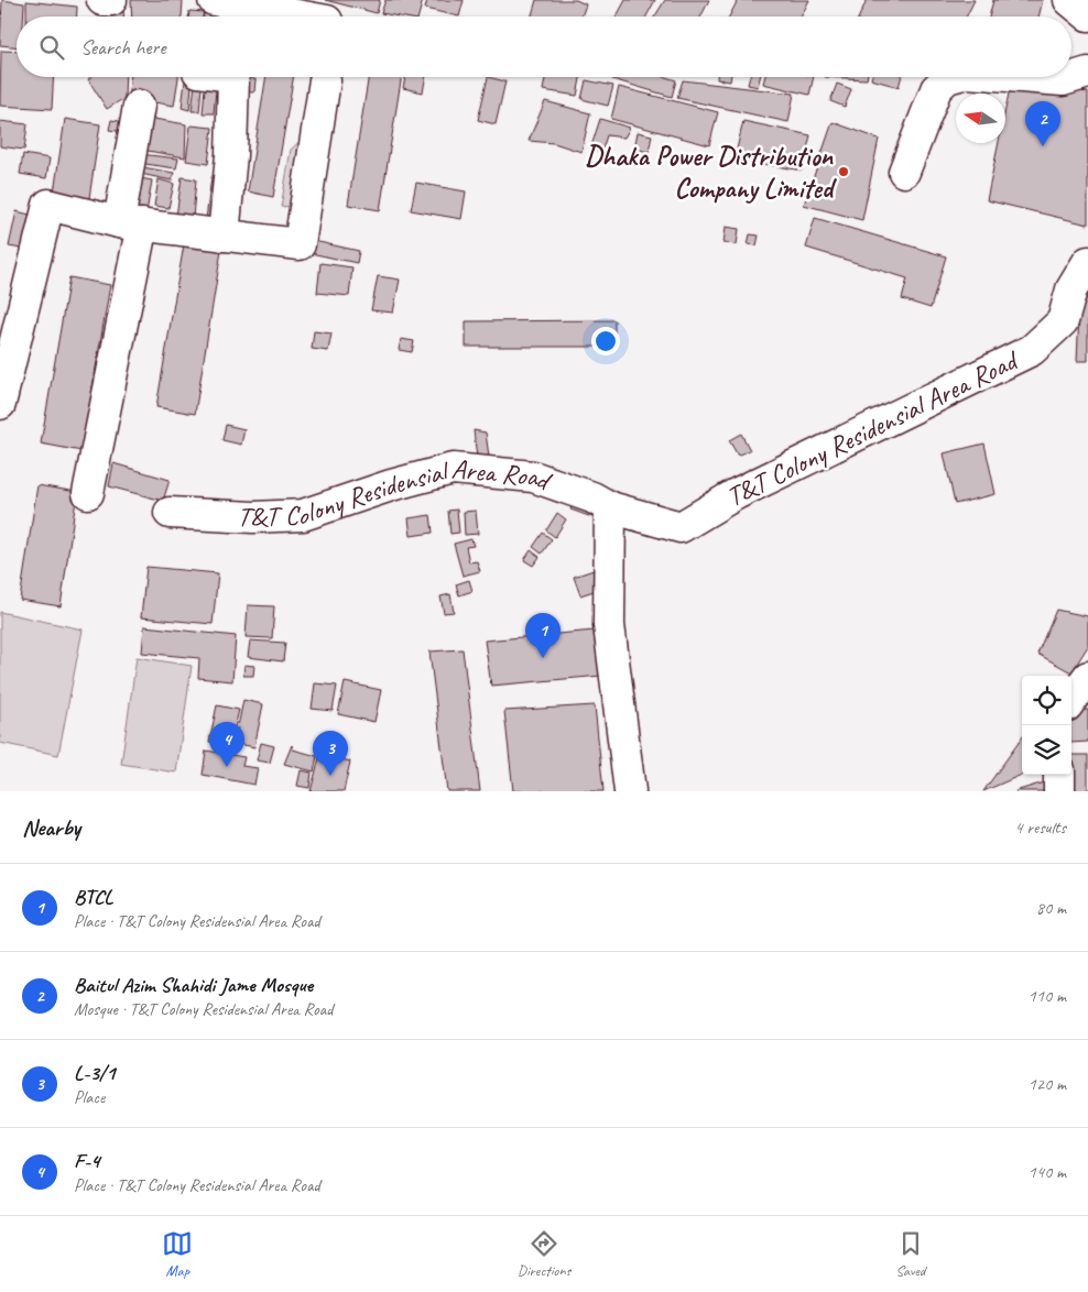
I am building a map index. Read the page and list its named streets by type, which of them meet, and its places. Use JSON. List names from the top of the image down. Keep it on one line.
{"streets":{"street":["T&T Colony Residensial Area Road"]},"places":["Dhaka Power Distribution Company Limited"],"north":"left","page":{"search":"Search here","pins":["2","1","4","3"],"heading":["Nearby","4 results"],"list":[{"mark":"1","name":"BTCL","note":"Place · T&T Colony Residensial Area Road","value":"80 m"},{"mark":"2","name":"Baitul Azim Shahidi Jame Mosque","note":"Mosque · T&T Colony Residensial Area Road","value":"110 m"},{"mark":"3","name":"L-3/1","note":"Place","value":"120 m"},{"mark":"4","name":"F-4","note":"Place · T&T Colony Residensial Area Road","value":"140 m"}],"nav":["Map","Directions","Saved"]}}
